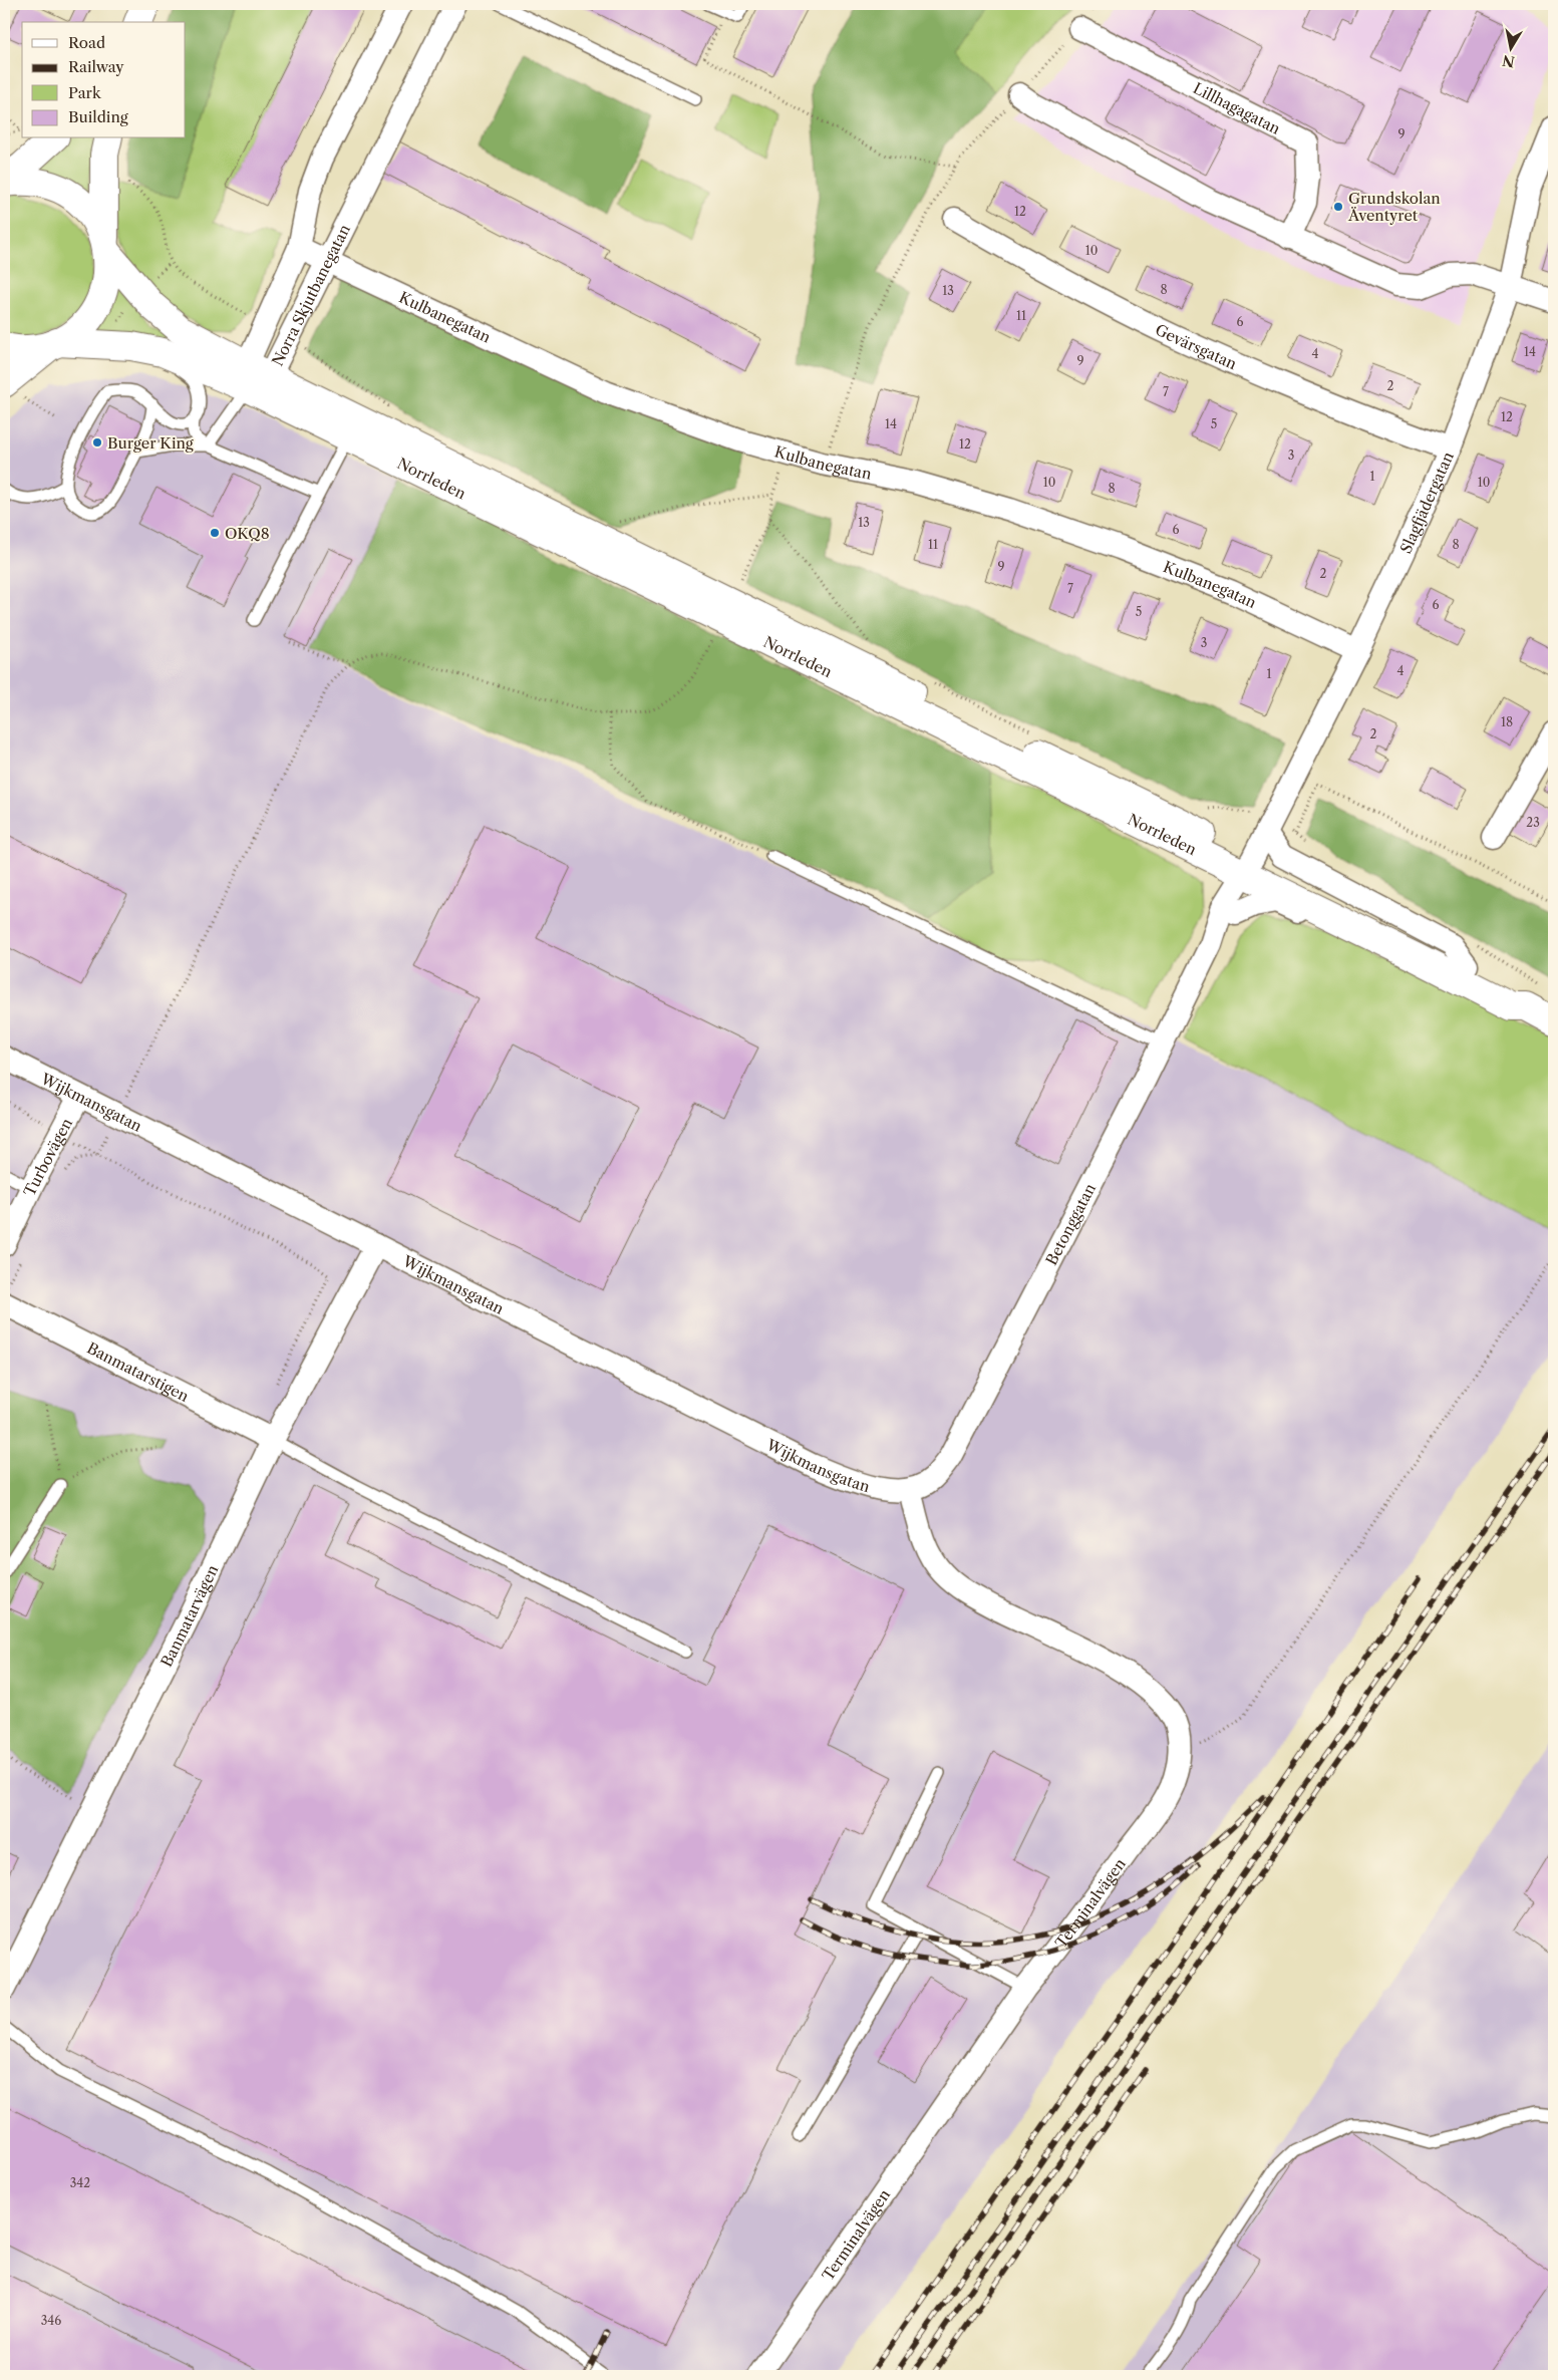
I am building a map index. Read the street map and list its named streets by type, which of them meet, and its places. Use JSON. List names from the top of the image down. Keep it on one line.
{"streets":{"main road":["Norrleden"],"street":["Lillhagagatan","Norra Skjutbanegatan","Kulbanegatan","Gevärsgatan","Slagfjädergatan","Wijkmansgatan","Turbovägen","Betonggatan","Banmatarstigen","Banmatarvägen","Terminalvägen"]},"crossings":[["Norra Skjutbanegatan","Kulbanegatan"],["Norra Skjutbanegatan","Norrleden"],["Kulbanegatan","Slagfjädergatan"],["Gevärsgatan","Slagfjädergatan"],["Norrleden","Slagfjädergatan"],["Norrleden","Betonggatan"],["Slagfjädergatan","Betonggatan"],["Wijkmansgatan","Turbovägen"],["Wijkmansgatan","Betonggatan"],["Wijkmansgatan","Banmatarvägen"],["Wijkmansgatan","Terminalvägen"],["Betonggatan","Terminalvägen"],["Banmatarstigen","Banmatarvägen"]],"places":["Grundskolan Äventyret","Burger King","OKQ8"],"house_numbers":["9","12","10","8","13","11","6","14","4","9","2","7","12","14","5","12","3","1","10","10","8","13","6","11","8","9","2","7","6","5","3","4","1","18","2","23","342","346"],"legend":["Road","Railway","Park","Building"],"north":"bottom"}
